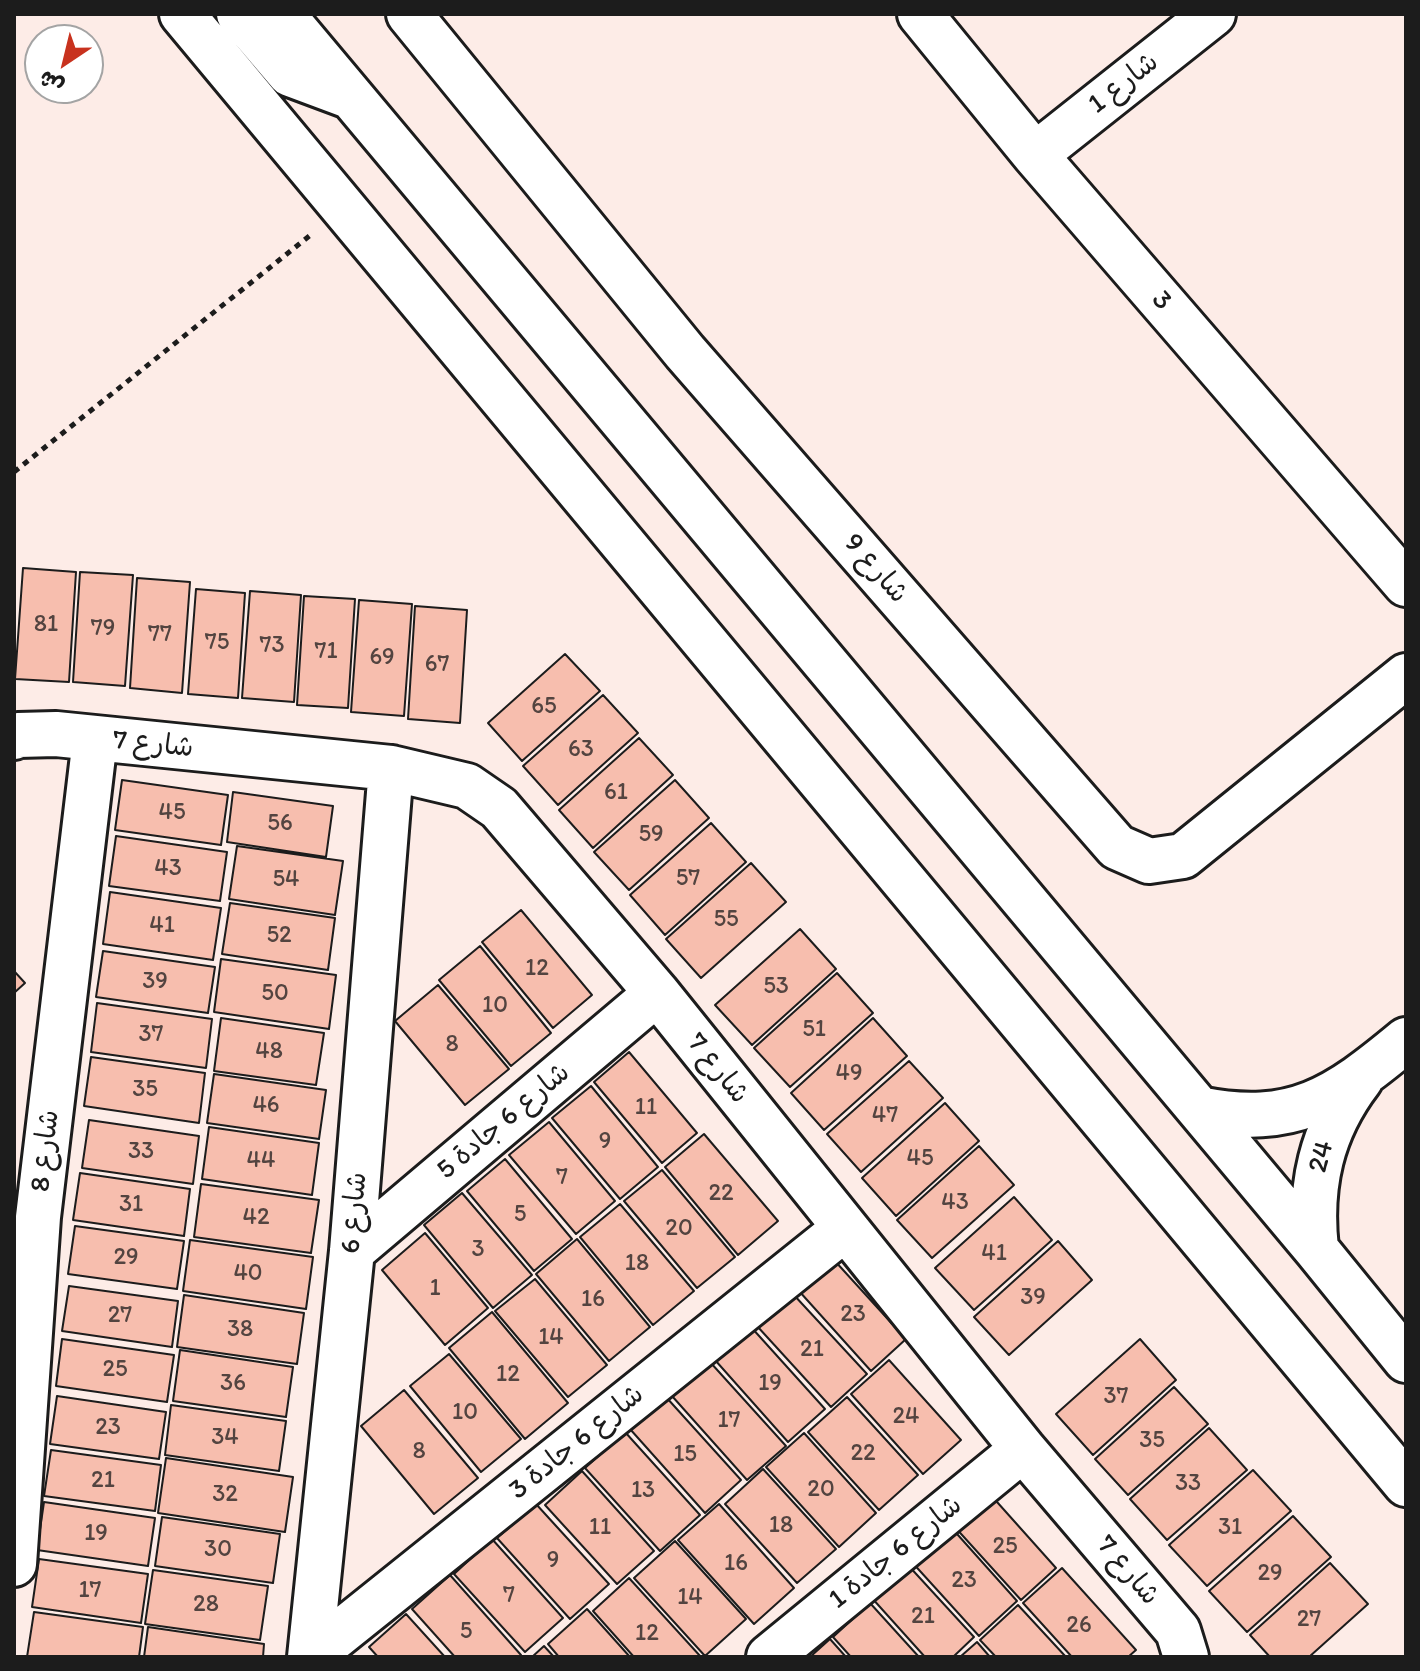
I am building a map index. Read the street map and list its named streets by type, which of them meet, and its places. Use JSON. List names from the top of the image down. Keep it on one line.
{"streets":{"street":["شارع 1","3","شارع 9","شارع 7","شارع 6 جادة 5","شارع 8","24","شارع 6","شارع 6 جادة 3","شارع 6 جادة 1"]},"crossings":[["شارع 1","3"],["شارع 7","شارع 6 جادة 5"],["شارع 7","شارع 8"],["شارع 7","شارع 6"],["شارع 7","شارع 6 جادة 3"],["شارع 7","شارع 6 جادة 1"],["شارع 6 جادة 5","شارع 6"],["شارع 6","شارع 6 جادة 3"]],"house_numbers":["81","79","77","75","73","71","69","67","65","63","61","45","56","59","43","57","54","55","41","52","12","39","53","50","10","51","37","8","48","49","35","46","11","47","9","33","45","44","7","22","43","31","5","42","20","3","41","29","18","40","1","39","16","23","27","38","14","21","25","12","36","19","37","10","24","17","23","34","35","8","22","15","21","33","20","13","32","18","11","31","19","25","30","9","16","29","23","17","7","14","28","21","27","26","5","12"],"north":"bottom left"}
